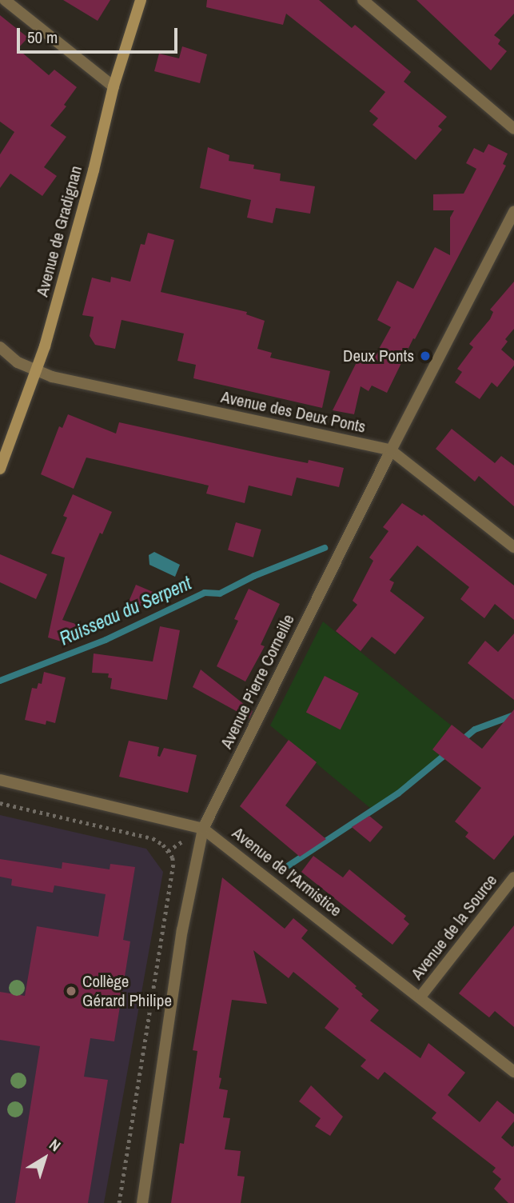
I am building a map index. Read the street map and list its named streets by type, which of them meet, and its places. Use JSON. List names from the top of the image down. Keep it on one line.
{"streets":{"main road":["Avenue de Gradignan"],"street":["Avenue des Deux Ponts","Avenue Pierre Corneille","Avenue de l'Armistice","Avenue de la Source"]},"crossings":[["Avenue de Gradignan","Avenue des Deux Ponts"],["Avenue des Deux Ponts","Avenue Pierre Corneille"],["Avenue Pierre Corneille","Avenue de l'Armistice"],["Avenue de l'Armistice","Avenue de la Source"]],"water":["Ruisseau du Serpent"],"places":["Deux Ponts","Collège Gérard Philipe"],"scale_bar":"50 m","north":"top right"}
